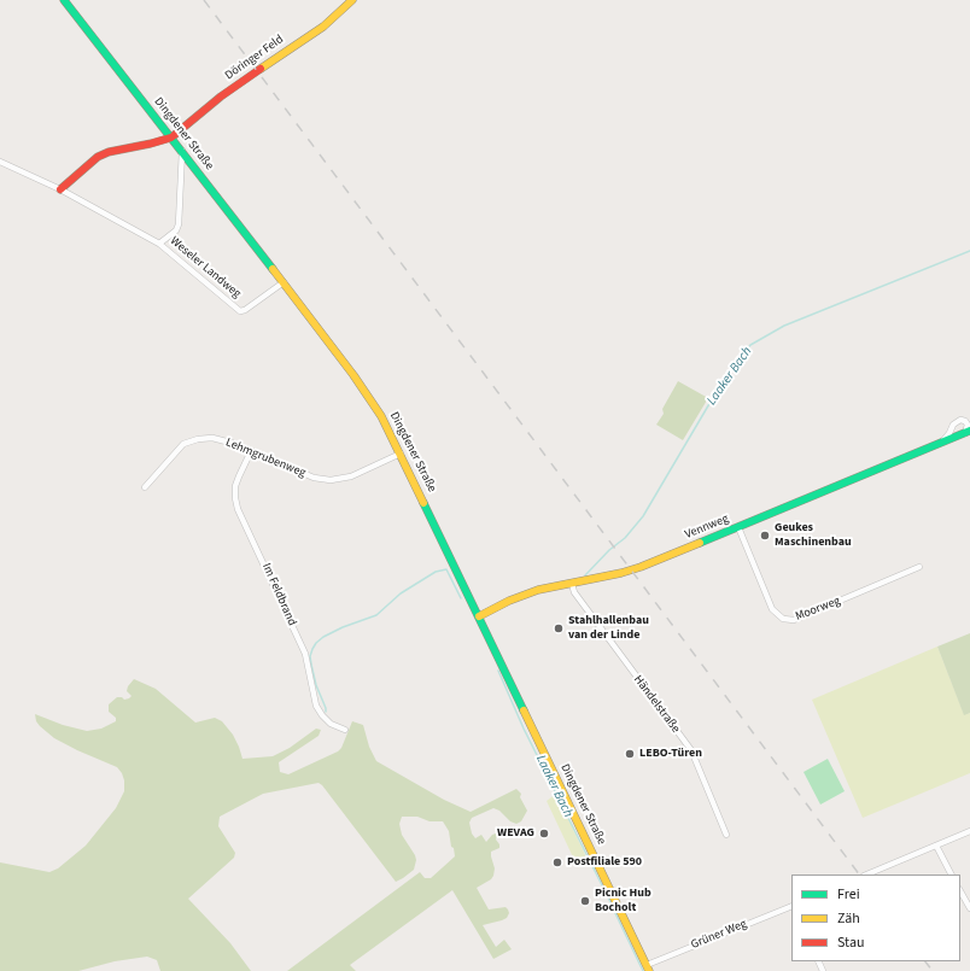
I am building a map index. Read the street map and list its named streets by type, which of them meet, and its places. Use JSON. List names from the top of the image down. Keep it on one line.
{"streets":{"main road":["Döringer Feld","Dingdener Straße","Vennweg"],"street":["Weseler Landweg","Lehmgrubenweg","Im Feldbrand","Moorweg","Händelstraße","Grüner Weg"]},"crossings":[["Döringer Feld","Dingdener Straße"],["Dingdener Straße","Weseler Landweg"],["Dingdener Straße","Lehmgrubenweg"],["Dingdener Straße","Vennweg"],["Dingdener Straße","Grüner Weg"],["Lehmgrubenweg","Im Feldbrand"],["Vennweg","Moorweg"],["Vennweg","Händelstraße"]],"water":["Laaker Bach"],"places":["Geukes Maschinenbau","Stahlhallenbau van der Linde","LEBO-Türen","WEVAG","Postfiliale 590","Picnic Hub Bocholt"],"legend":["Frei","Zäh","Stau"]}
